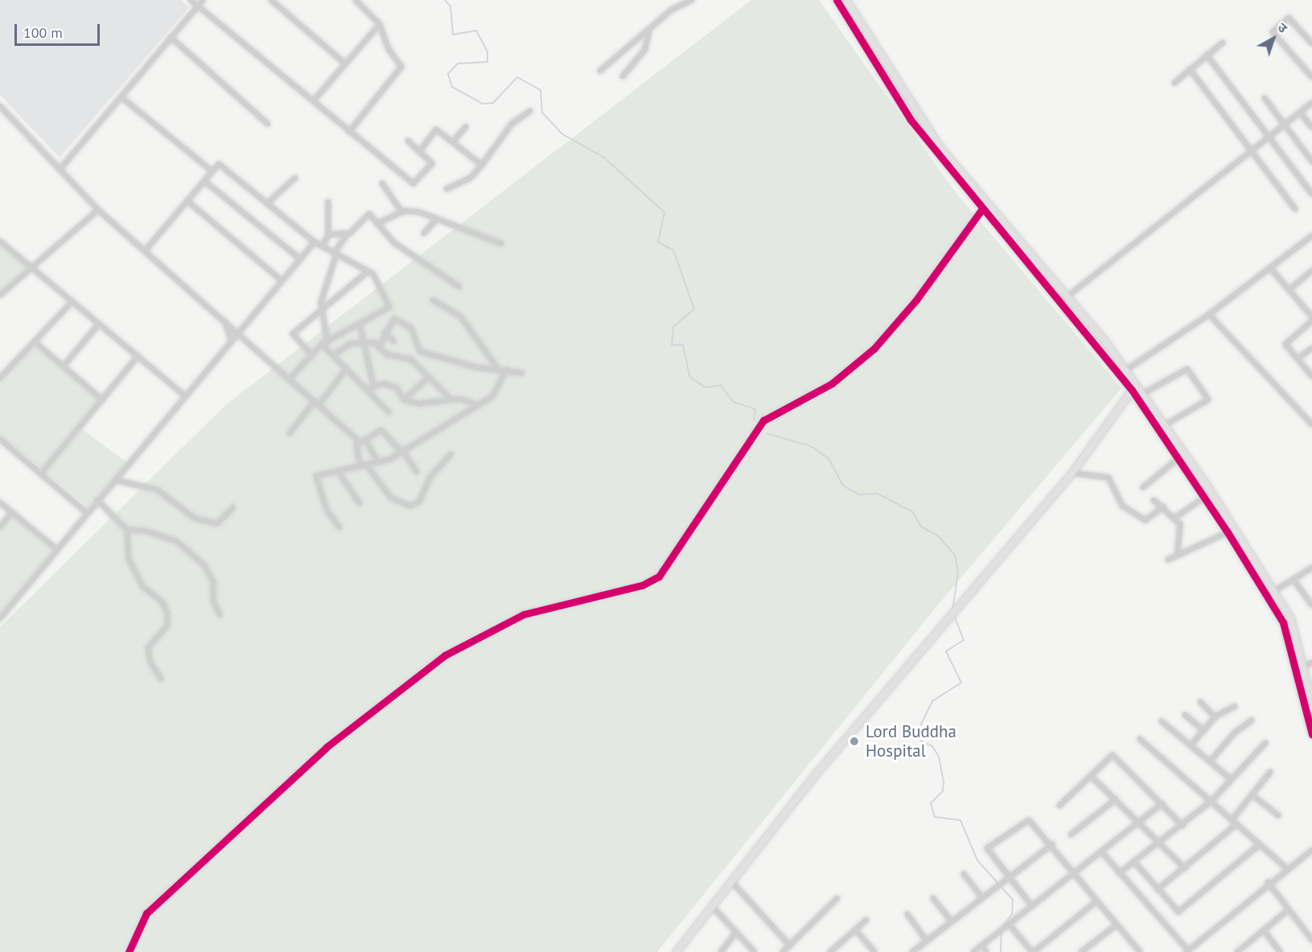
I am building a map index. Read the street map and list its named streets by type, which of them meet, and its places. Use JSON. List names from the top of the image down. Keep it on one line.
{"places":["Lord Buddha Hospital"],"scale_bar":"100 m","north":"top right"}
